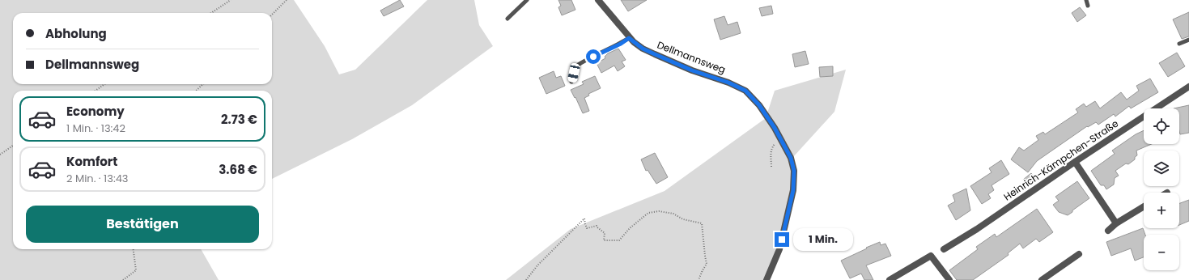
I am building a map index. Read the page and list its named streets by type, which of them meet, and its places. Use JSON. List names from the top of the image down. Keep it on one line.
{"streets":{"street":["Dellmannsweg","Heinrich-Kämpchen-Straße"]},"page":{"banner":["Abholung","Dellmannsweg"],"list":[{"name":"Economy","note":"1 Min. · 13:42","value":"2.73 €"},{"name":"Komfort","note":"2 Min. · 13:43","value":"3.68 €"}],"map_buttons":["+","−"],"buttons":"Bestätigen","bubble":"1 Min."}}
